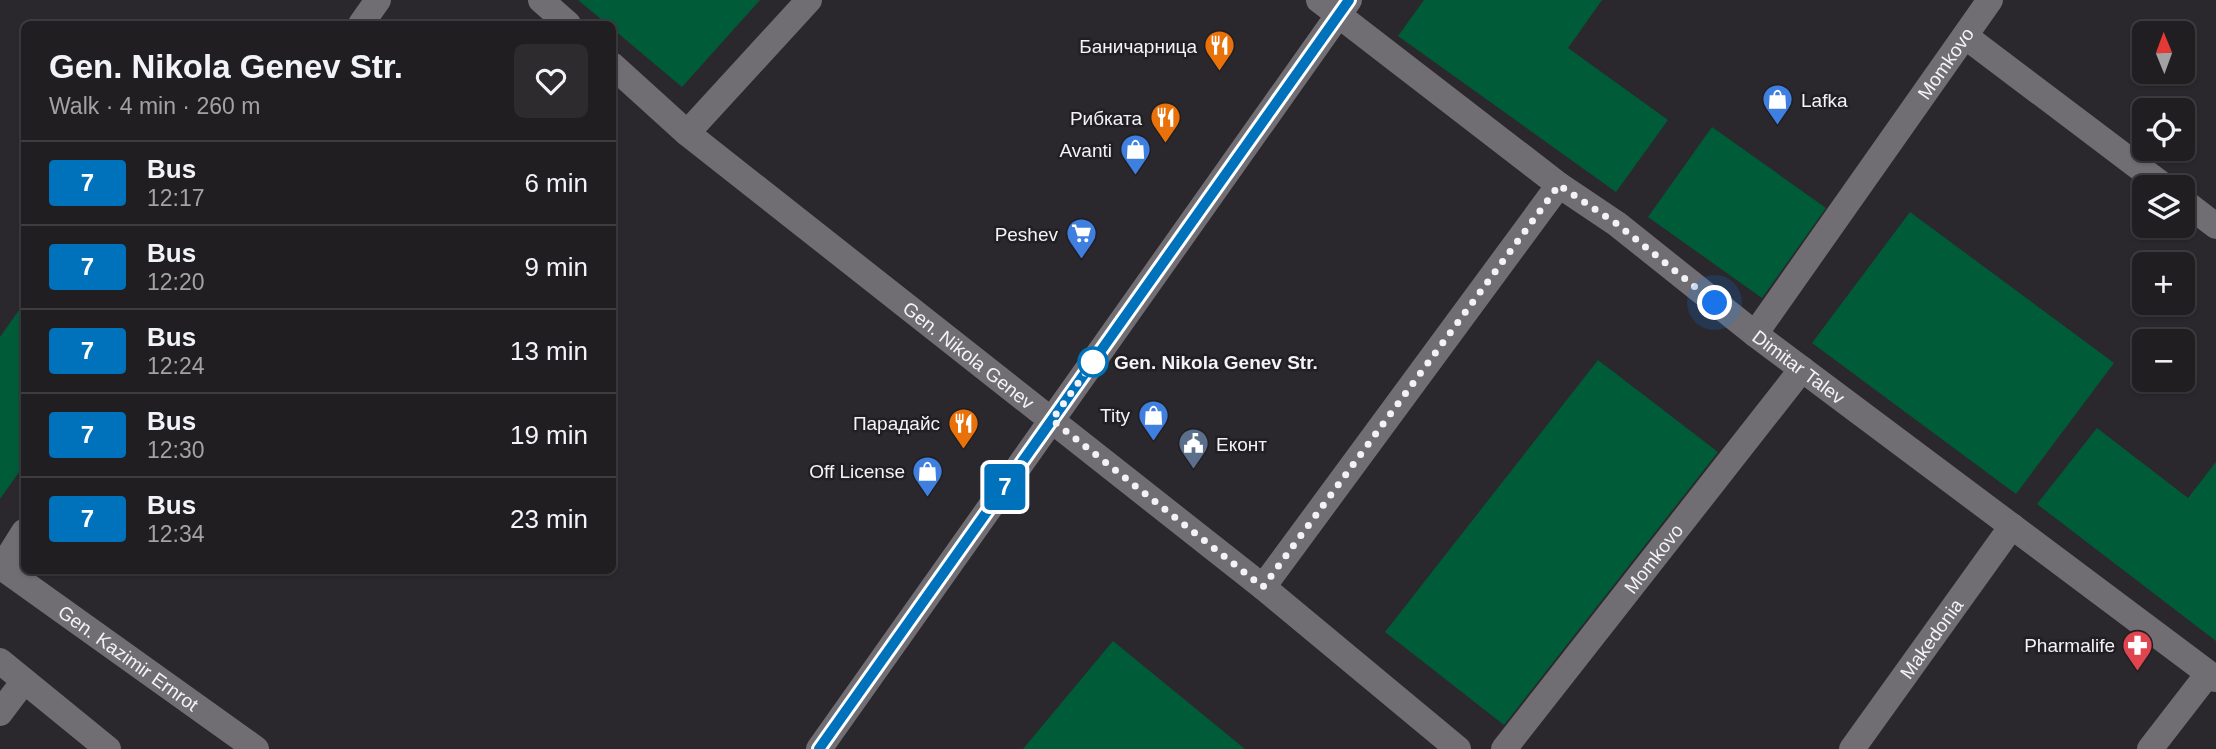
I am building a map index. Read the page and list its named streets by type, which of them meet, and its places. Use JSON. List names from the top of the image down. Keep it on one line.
{"streets":{"street":["Momkovo","Gen. Nikola Genev","Dimitar Talev","Makedonia","Gen. Kazimir Ernrot"]},"crossings":[["Momkovo","Dimitar Talev"],["Dimitar Talev","Makedonia"]],"places":{"restaurant":["Баничарница","Рибката","Парадайс"],"shop":["Lafka","Avanti","Tity","Off License"],"supermarket":["Peshev"],"other":["Gen. Nikola Genev Str."],"public building":["Еконт"],"pharmacy":["Pharmalife"]},"lines":["bus line 7"],"north":"top","page":{"on_map":"7","map_buttons":["+","−"],"heading":["Gen. Nikola Genev Str.","Walk · 4 min · 260 m"],"list":[{"mark":"7","name":"Bus","note":"12:17","value":"6 min"},{"mark":"7","name":"Bus","note":"12:20","value":"9 min"},{"mark":"7","name":"Bus","note":"12:24","value":"13 min"},{"mark":"7","name":"Bus","note":"12:30","value":"19 min"},{"mark":"7","name":"Bus","note":"12:34","value":"23 min"}]}}
